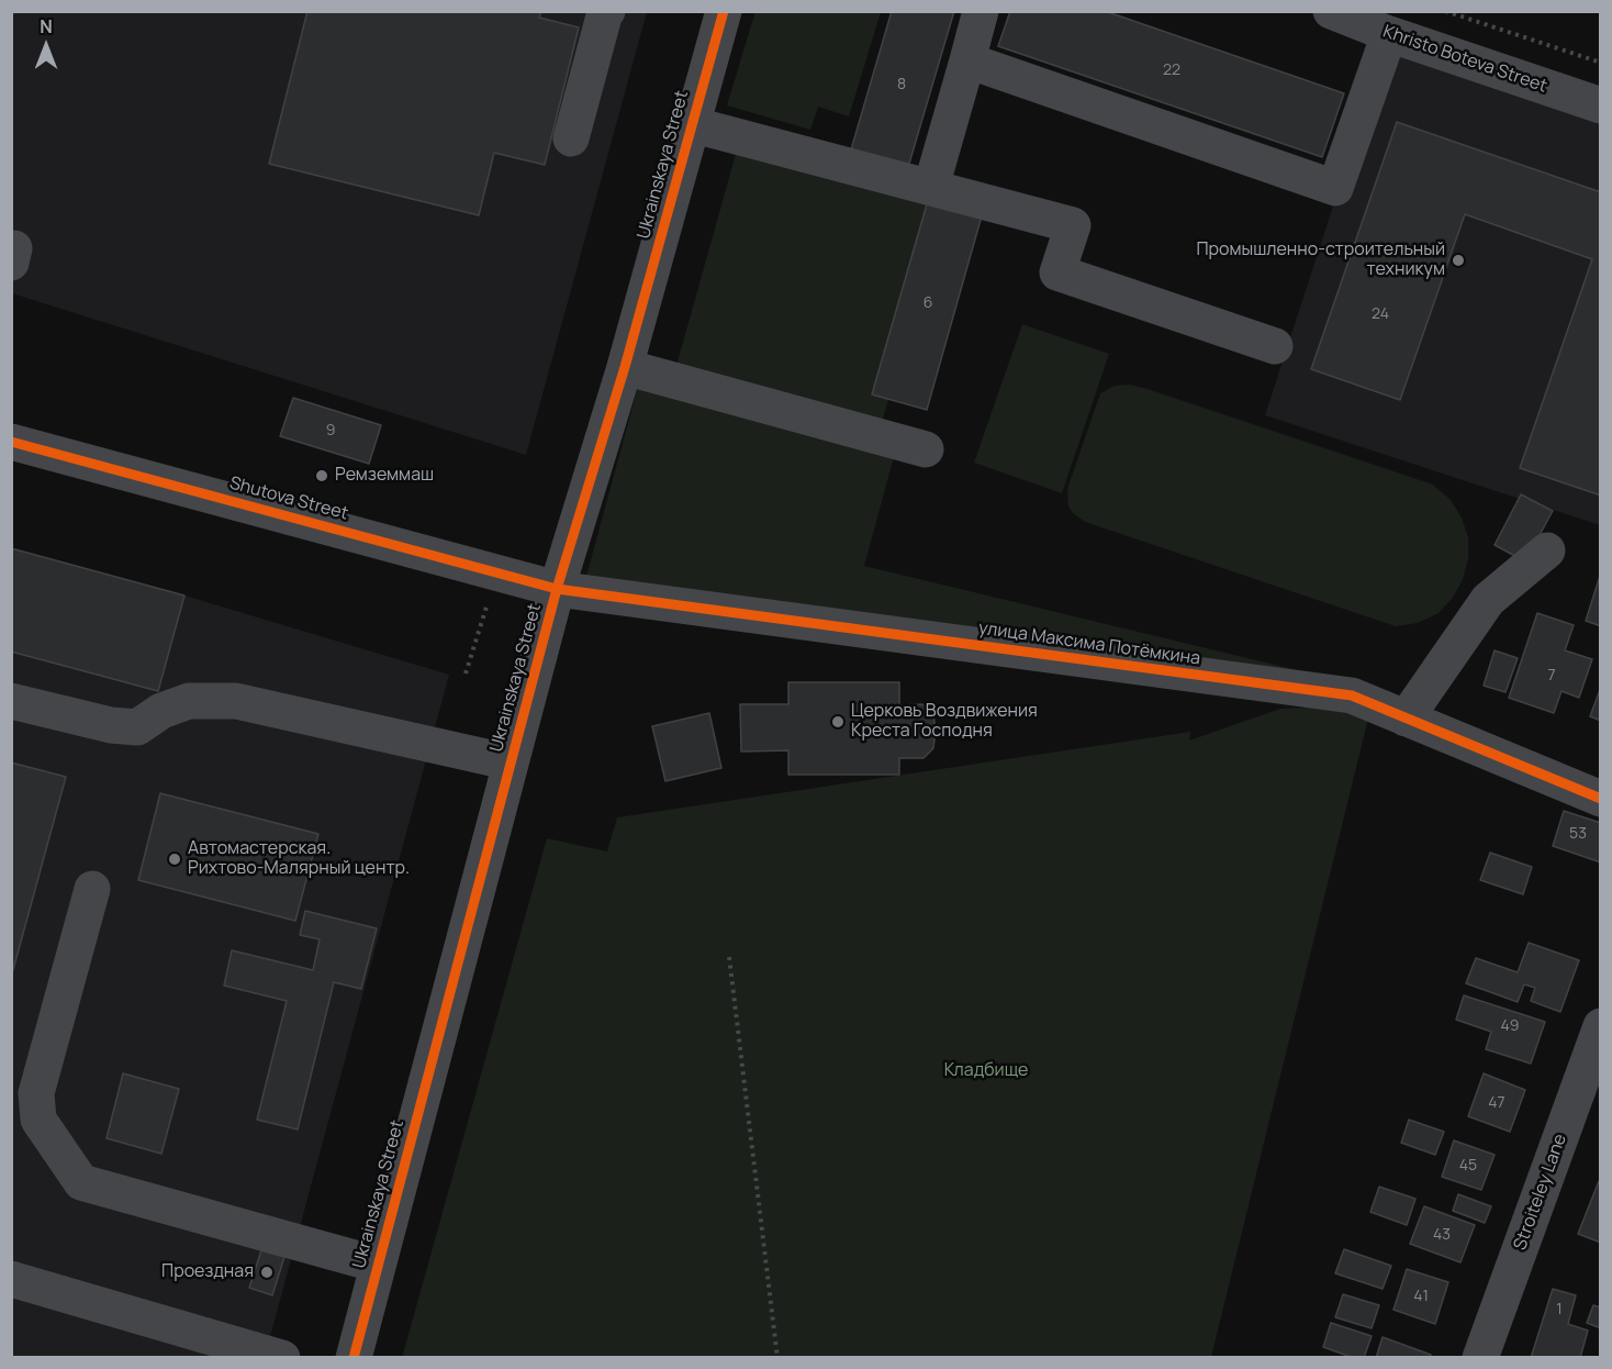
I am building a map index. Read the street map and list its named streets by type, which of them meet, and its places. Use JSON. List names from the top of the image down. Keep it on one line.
{"streets":{"street":["Khristo Boteva Street","Ukrainskaya Street","Shutova Street","улица Максима Потёмкина","Stroiteley Lane"]},"crossings":[["Ukrainskaya Street","Shutova Street"],["Ukrainskaya Street","улица Максима Потёмкина"],["Shutova Street","улица Максима Потёмкина"]],"parks":["Кладбище"],"places":["Промышленно-строительный техникум","Ремземмаш","Церковь Воздвижения Креста Господня","Автомастерская. Рихтово-Малярный центр.","Проездная"],"house_numbers":["22","8","6","24","9","7","53","49","47","45","43","41","1"],"north":"top"}
